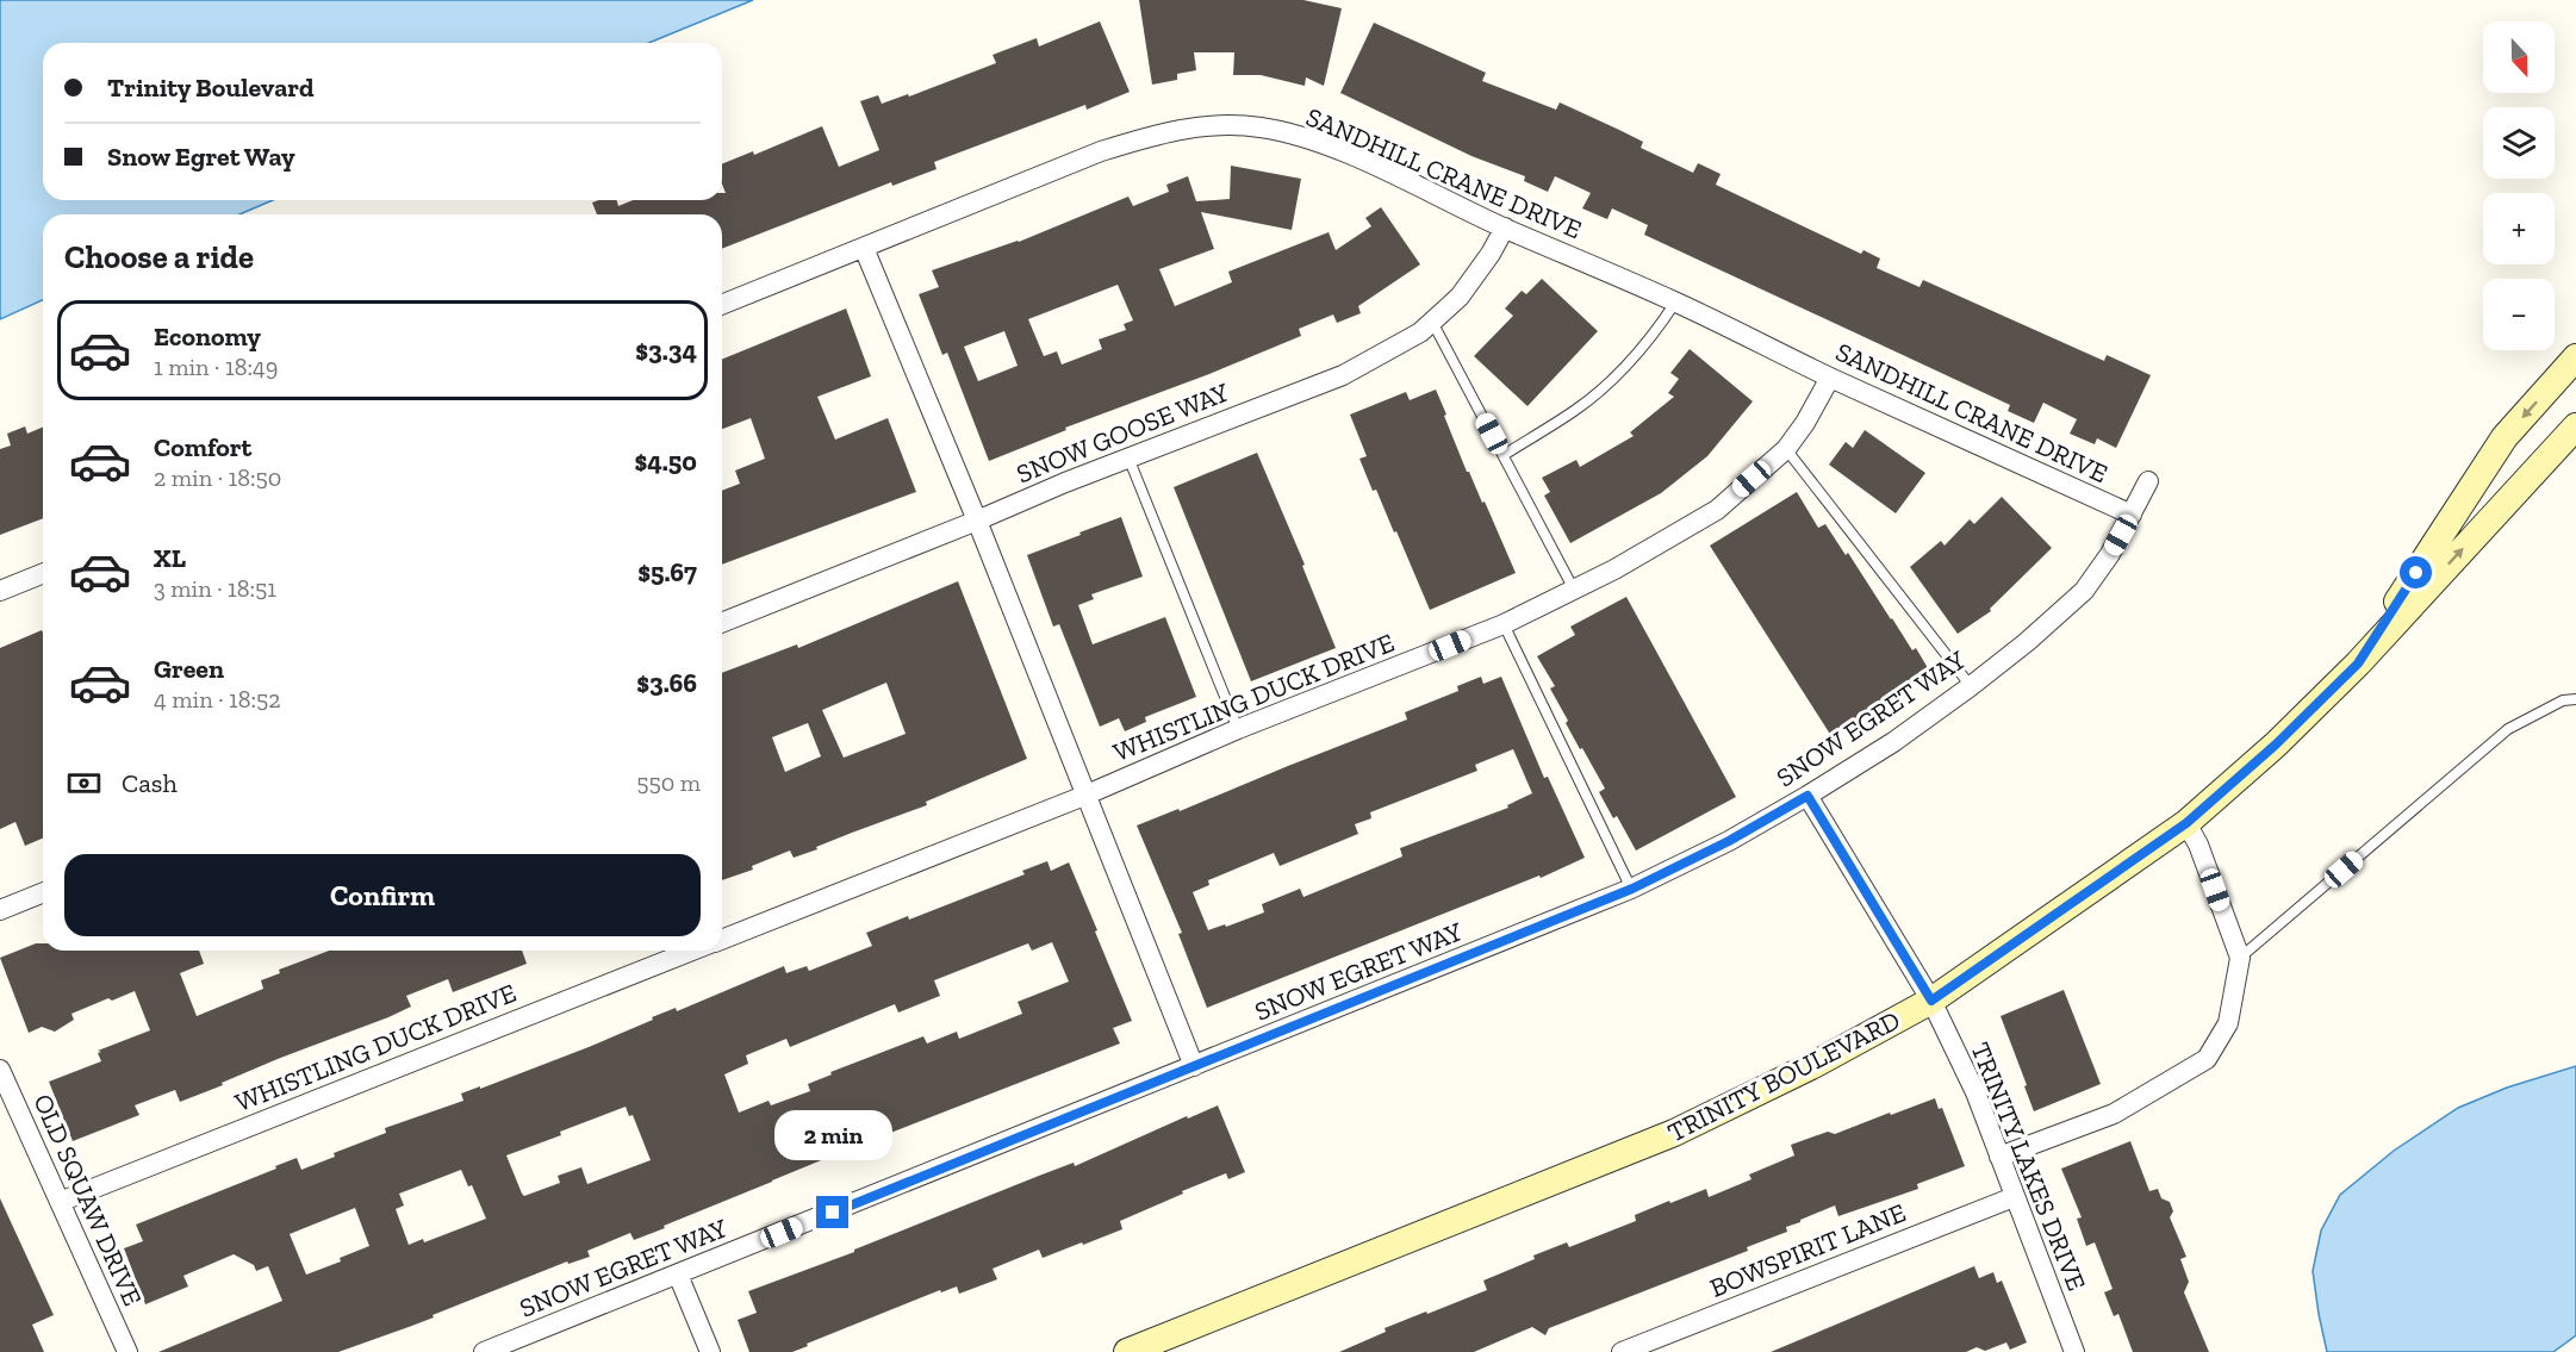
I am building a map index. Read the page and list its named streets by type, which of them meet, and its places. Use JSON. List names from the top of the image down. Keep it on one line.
{"streets":{"main road":["TRINITY BOULEVARD"],"street":["SANDHILL CRANE DRIVE","SNOW GOOSE WAY","WHISTLING DUCK DRIVE","SNOW EGRET WAY","TRINITY LAKES DRIVE","OLD SQUAW DRIVE","BOWSPIRIT LANE"]},"crossings":[["SANDHILL CRANE DRIVE","SNOW GOOSE WAY"],["SANDHILL CRANE DRIVE","WHISTLING DUCK DRIVE"],["SANDHILL CRANE DRIVE","SNOW EGRET WAY"],["WHISTLING DUCK DRIVE","OLD SQUAW DRIVE"],["SNOW EGRET WAY","TRINITY LAKES DRIVE"],["TRINITY BOULEVARD","TRINITY LAKES DRIVE"],["TRINITY LAKES DRIVE","BOWSPIRIT LANE"]],"north":"bottom","page":{"map_buttons":["+","−"],"banner":["Trinity Boulevard","Snow Egret Way"],"heading":"Choose a ride","list":[{"name":"Economy","note":"1 min · 18:49","value":"$3.34"},{"name":"Comfort","note":"2 min · 18:50","value":"$4.50"},{"name":"XL","note":"3 min · 18:51","value":"$5.67"},{"name":"Green","note":"4 min · 18:52","value":"$3.66"}],"pay":["Cash","550 m"],"buttons":"Confirm","bubble":"2 min"}}
